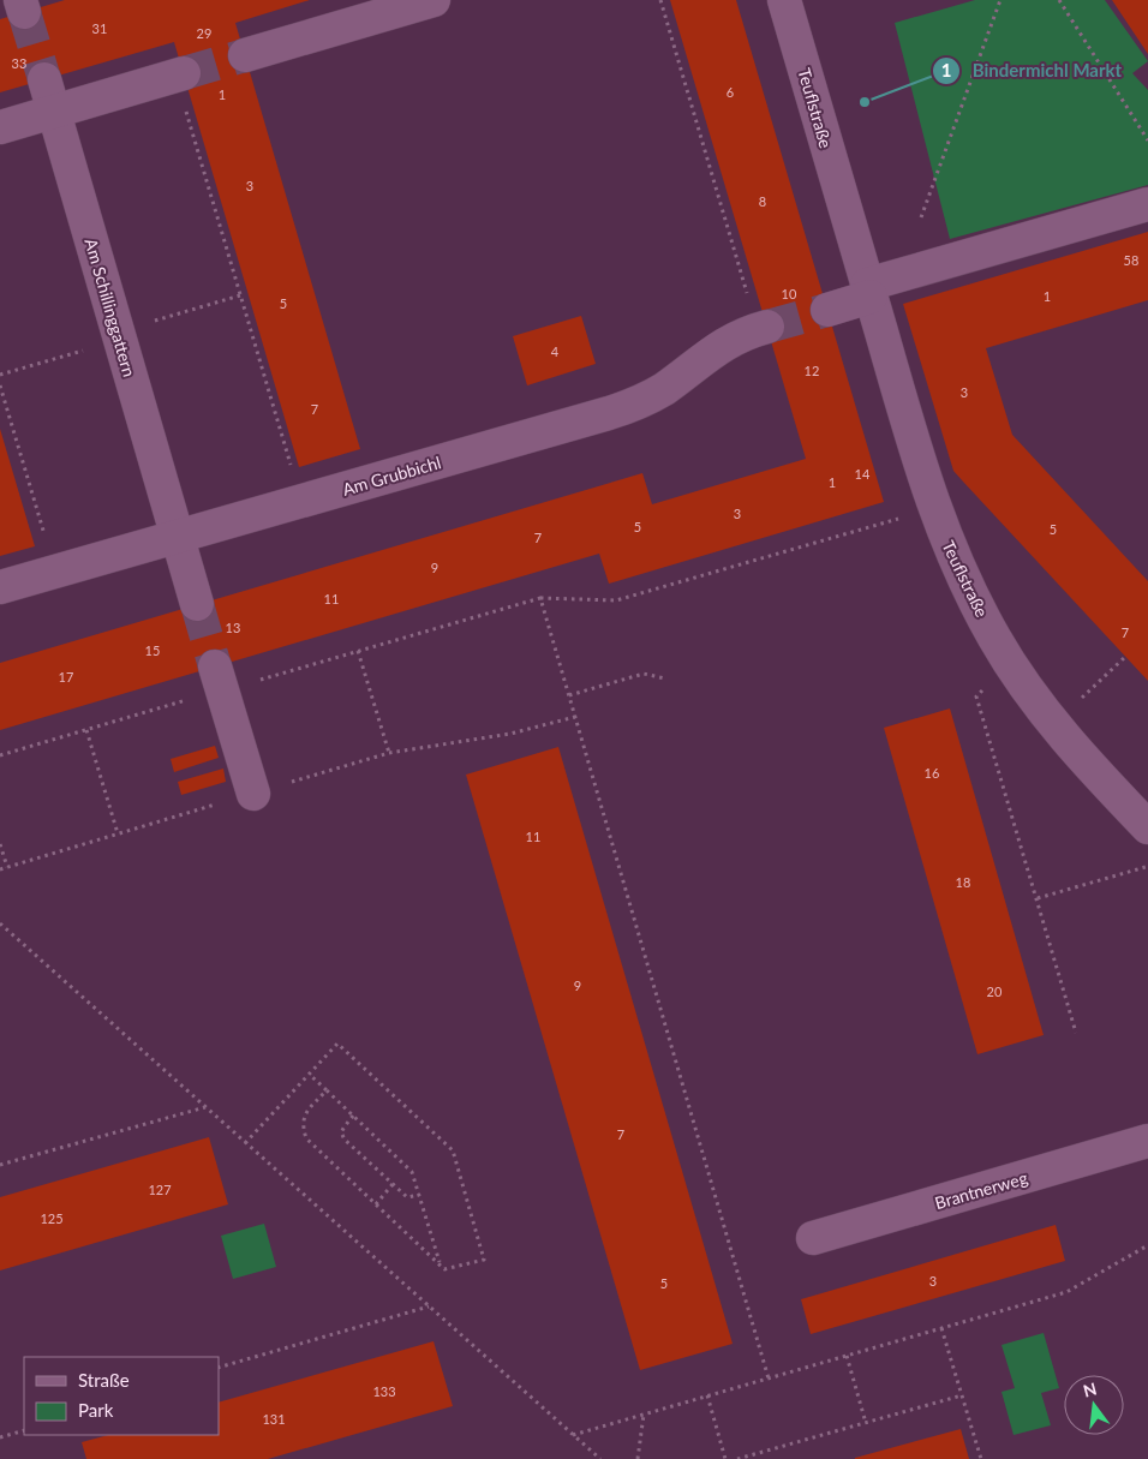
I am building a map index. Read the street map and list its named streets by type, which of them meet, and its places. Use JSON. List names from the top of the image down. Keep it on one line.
{"streets":{"street":["Teuflstraße","Am Schillinggattern","Am Grubbichl","Brantnerweg"]},"crossings":[["Am Schillinggattern","Am Grubbichl"]],"places":["Bindermichl Markt"],"house_numbers":["31","29","33","6","1","3","8","58","10","1","5","4","12","3","7","14","1","3","5","5","7","9","11","13","7","15","17","16","11","18","9","20","7","127","125","3","5","133","131"],"legend":["Straße","Park"],"north":"top"}
